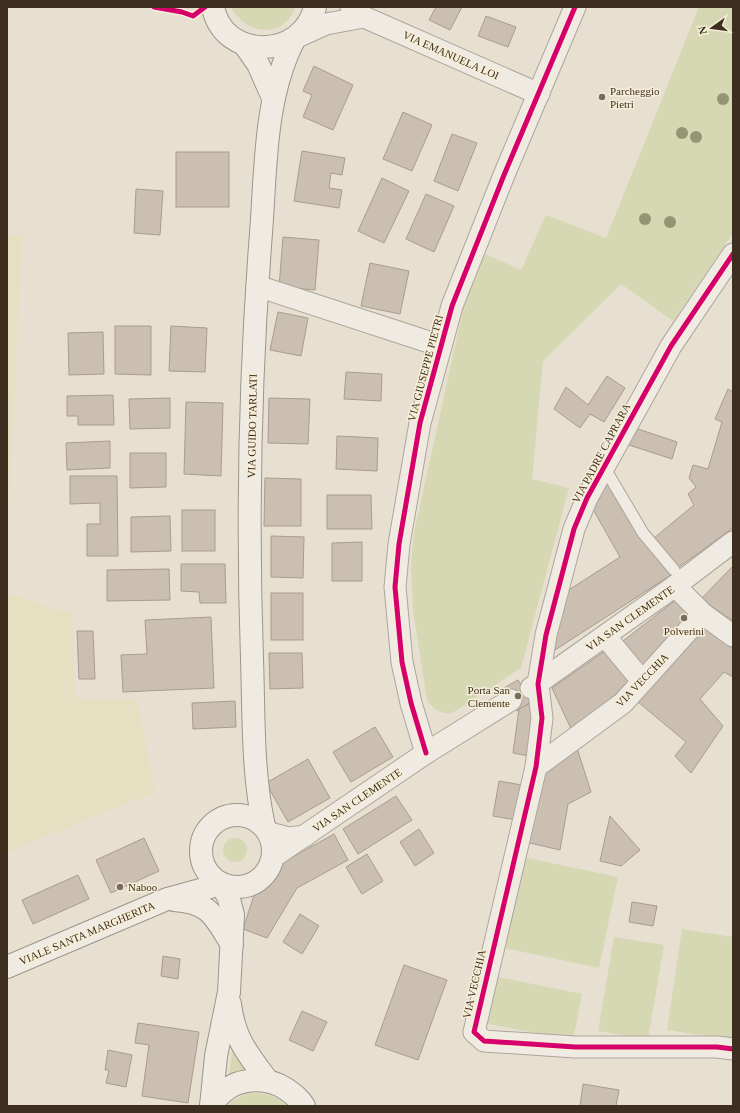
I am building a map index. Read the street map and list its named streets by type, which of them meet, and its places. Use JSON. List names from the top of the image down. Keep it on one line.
{"streets":{"main road":["VIA GUIDO TARLATI","VIALE SANTA MARGHERITA"],"street":["VIA EMANUELA LOI","VIA GIUSEPPE PIETRI","VIA PADRE CAPRARA","VIA SAN CLEMENTE","VIA VECCHIA"]},"crossings":[["VIA EMANUELA LOI","VIA GIUSEPPE PIETRI"],["VIA GIUSEPPE PIETRI","VIA SAN CLEMENTE"],["VIA GUIDO TARLATI","VIALE SANTA MARGHERITA"],["VIA PADRE CAPRARA","VIA SAN CLEMENTE"],["VIA PADRE CAPRARA","VIA VECCHIA"],["VIA SAN CLEMENTE","VIA VECCHIA"]],"places":["Parcheggio Pietri","Polverini","Porta San Clemente","Naboo"],"north":"left"}
